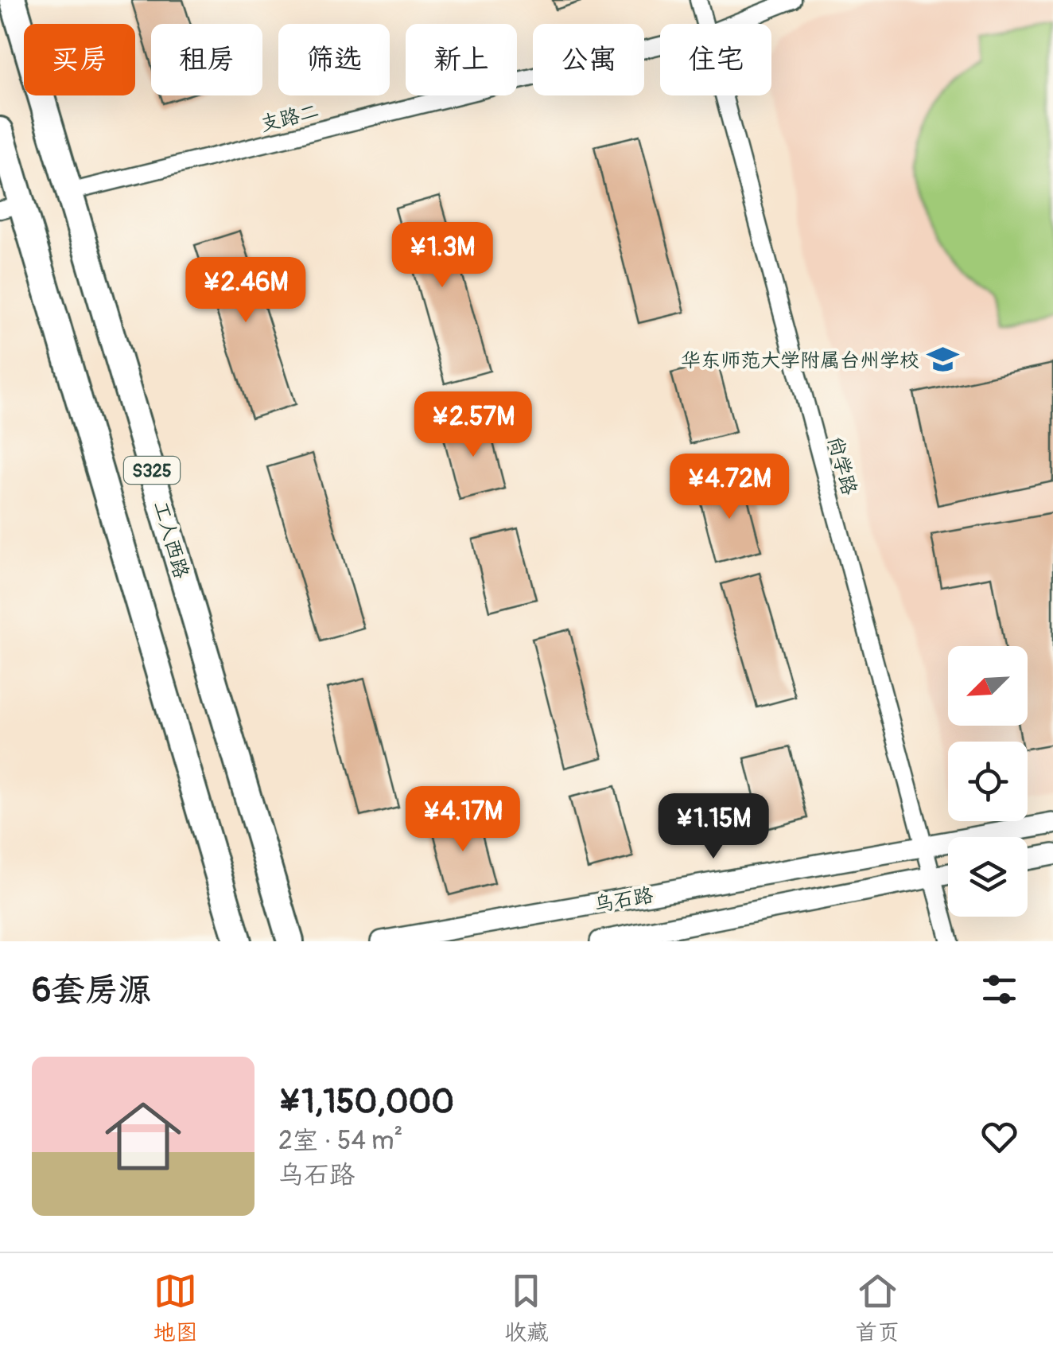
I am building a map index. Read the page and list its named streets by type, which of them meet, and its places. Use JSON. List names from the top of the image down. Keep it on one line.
{"streets":{"main road":["S325","工人西路"],"street":["支路二","尚学路","乌石路"]},"crossings":[["支路二","工人西路"],["尚学路","乌石路"]],"places":{"school or university":["华东师范大学附属台州学校"]},"north":"bottom left","page":{"chip":["买房","租房","筛选","新上","公寓","住宅"],"price":["¥1.3M","¥2.46M","¥2.57M","¥4.72M","¥4.17M","¥1.15M"],"heading":"6套房源","list":[{"name":"¥1,150,000","note":"2室 · 54 m² · 乌石路"}],"tabs":["地图","收藏","首页"]}}
